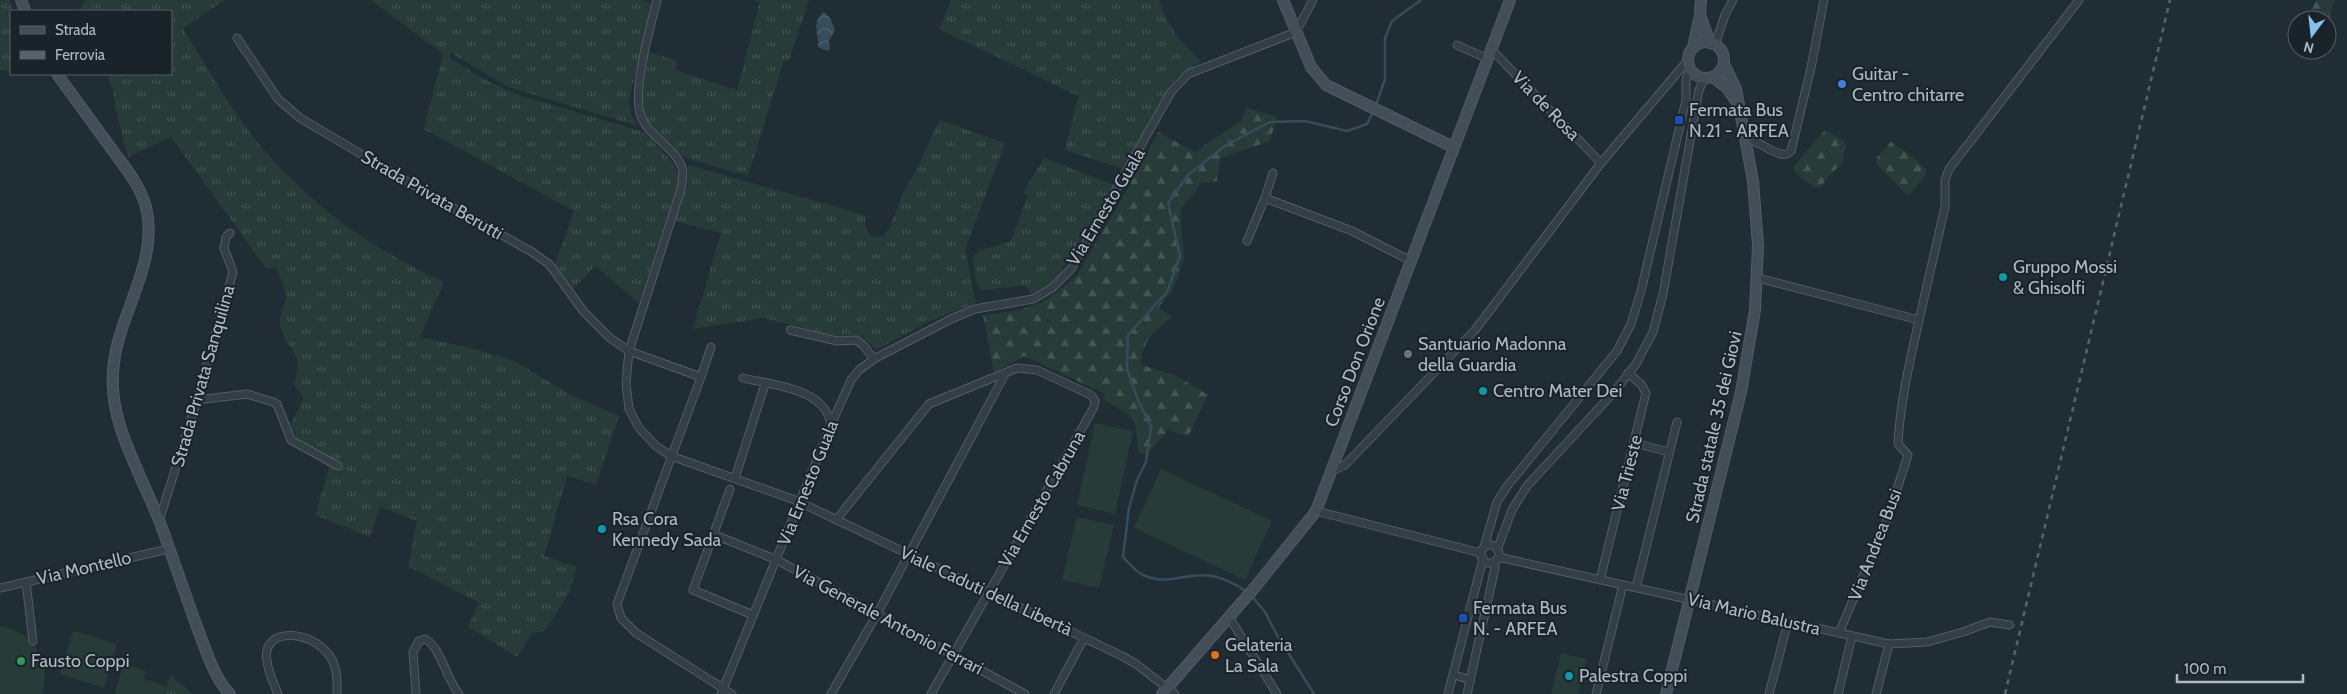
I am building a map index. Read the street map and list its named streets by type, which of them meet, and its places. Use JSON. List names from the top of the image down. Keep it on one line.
{"streets":{"street":["Via de Rosa","Strada Privata Berutti","Via Ernesto Guala","Corso Don Orione","Strada Privata Sanquilina","Strada statale 35 dei Giovi","Via Trieste","Via Ernesto Cabruna","Via Andrea Busi","Via Montello","Viale Caduti della Libertà","Via Mario Balustra","Via Generale Antonio Ferrari"]},"crossings":[["Via de Rosa","Corso Don Orione"],["Strada Privata Berutti","Viale Caduti della Libertà"],["Via Ernesto Guala","Viale Caduti della Libertà"],["Via Ernesto Guala","Via Generale Antonio Ferrari"],["Corso Don Orione","Viale Caduti della Libertà"],["Strada statale 35 dei Giovi","Via Mario Balustra"],["Via Trieste","Via Mario Balustra"],["Via Ernesto Cabruna","Viale Caduti della Libertà"],["Via Ernesto Cabruna","Via Generale Antonio Ferrari"],["Via Andrea Busi","Via Mario Balustra"]],"places":{"other":["Guitar - Centro chitarre","Gruppo Mossi & Ghisolfi","Santuario Madonna della Guardia","Centro Mater Dei","Rsa Cora Kennedy Sada","Gelateria La Sala","Fausto Coppi","Palestra Coppi"],"transit":["Fermata Bus N.21 - ARFEA","Fermata Bus N. - ARFEA"]},"legend":["Strada","Ferrovia"],"scale_bar":"100 m","north":"bottom"}
